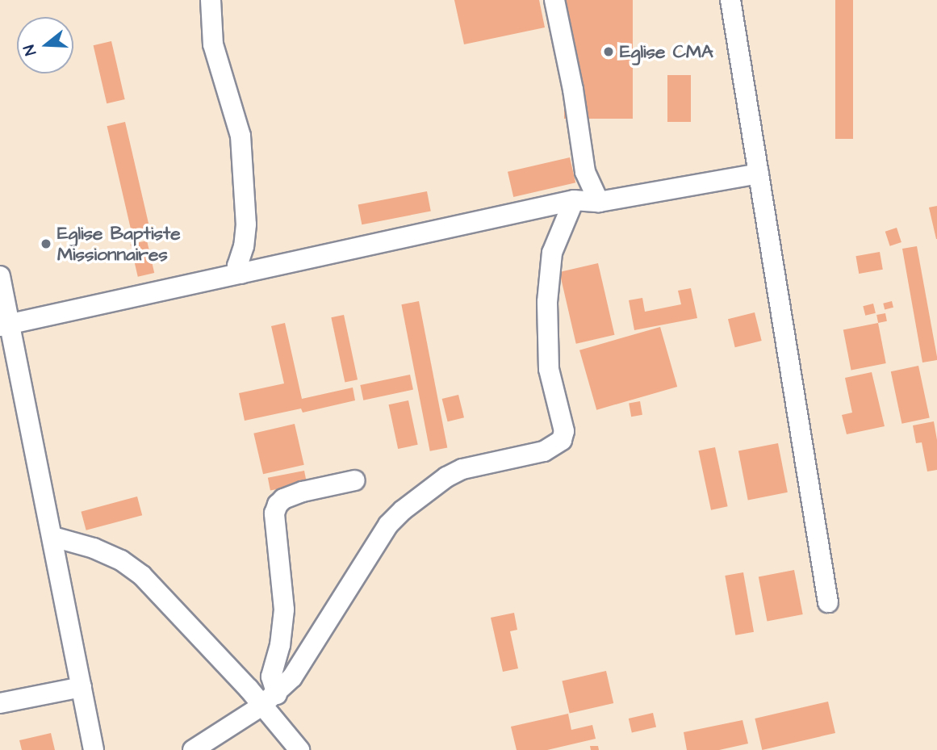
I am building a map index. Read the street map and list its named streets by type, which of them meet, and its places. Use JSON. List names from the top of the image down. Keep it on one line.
{"places":["Eglise CMA","Eglise Baptiste Missionnaires"],"north":"left"}
